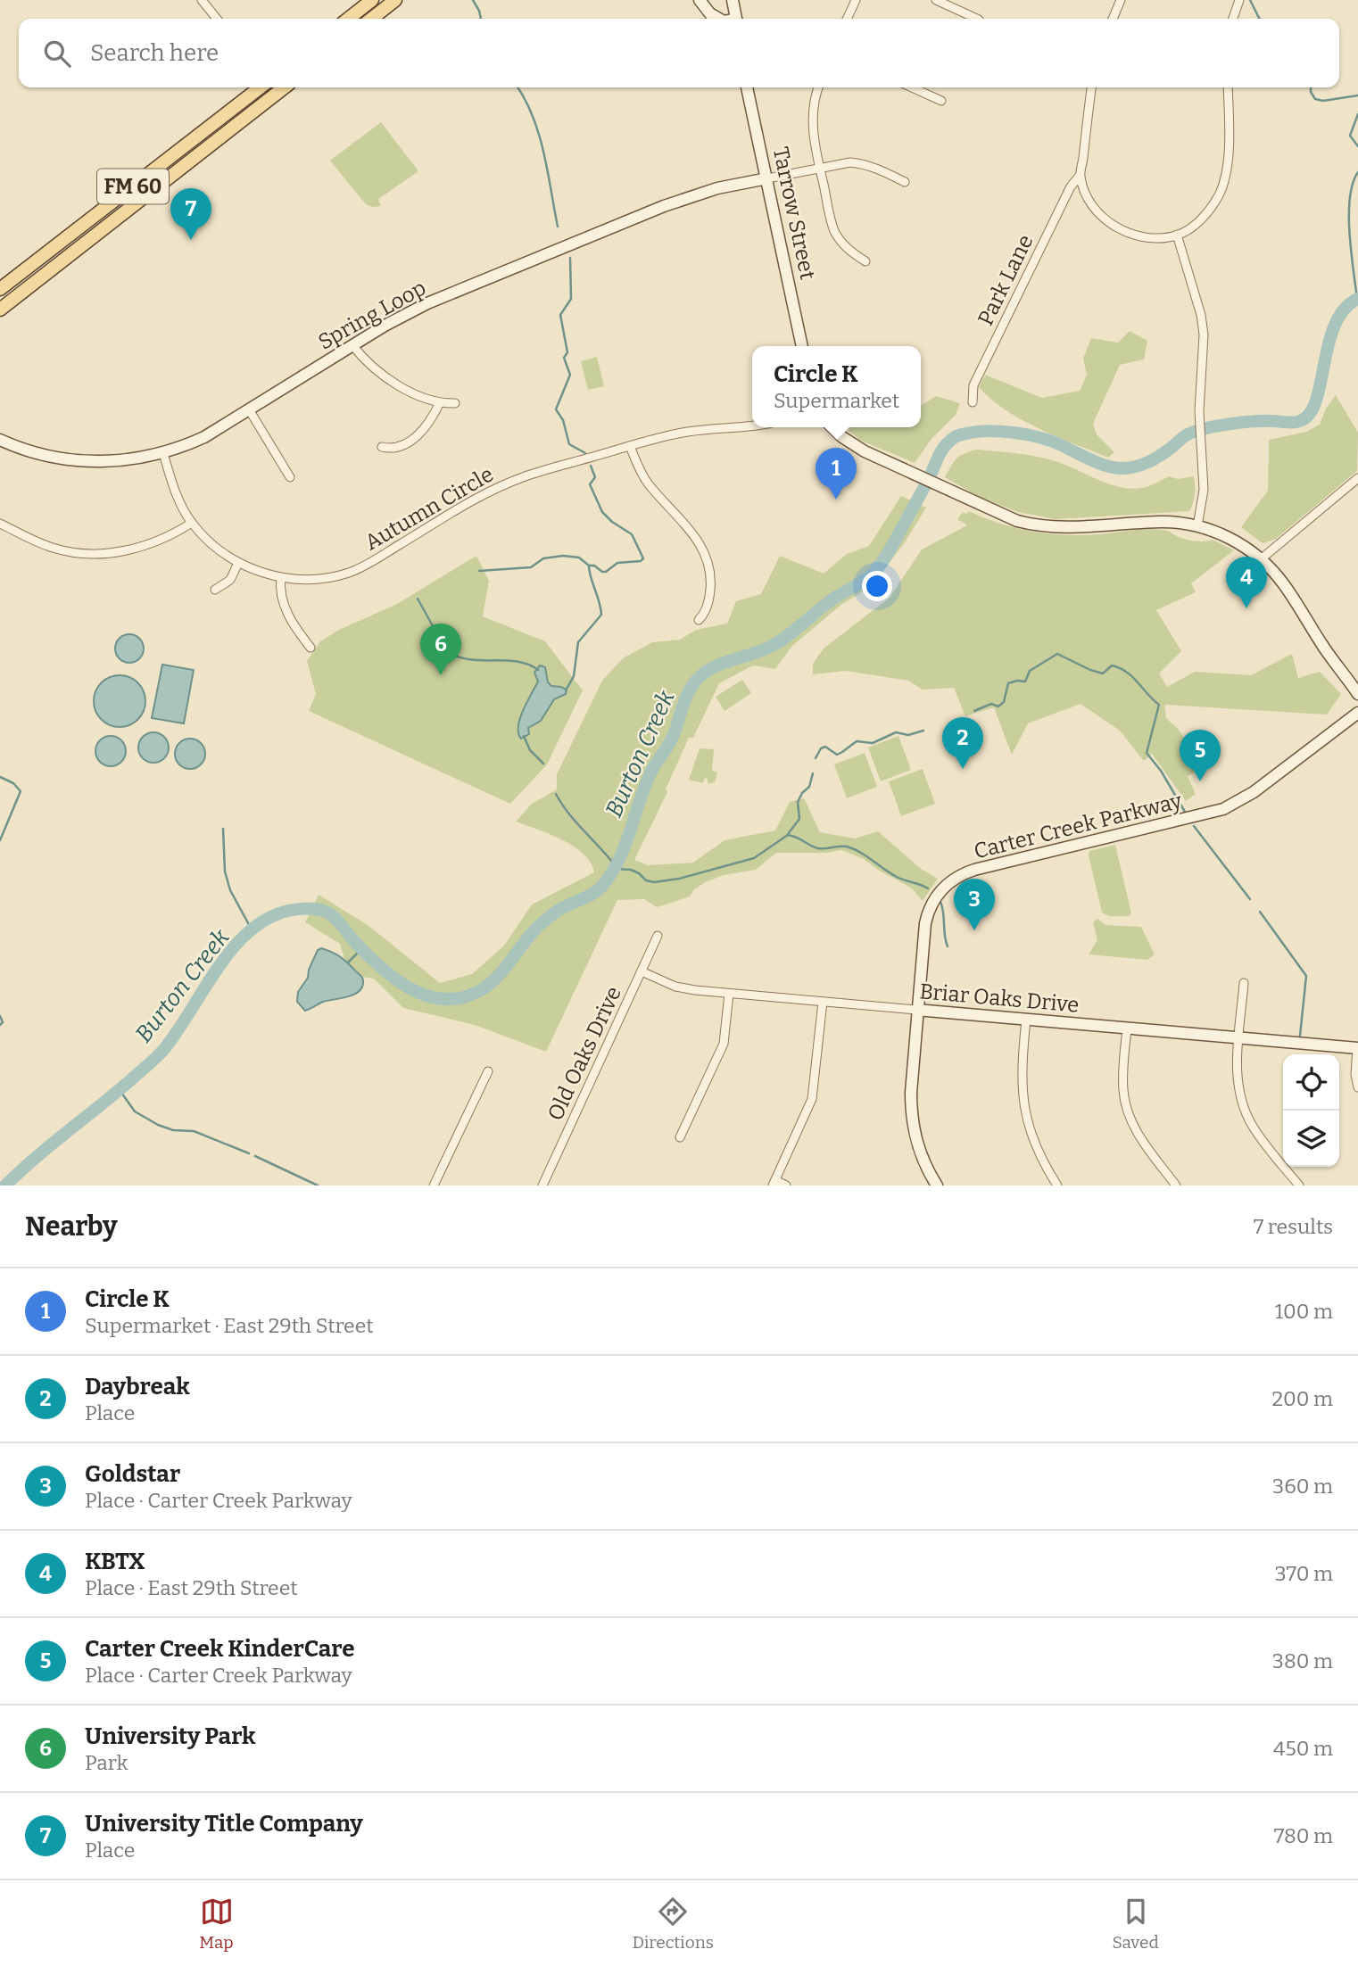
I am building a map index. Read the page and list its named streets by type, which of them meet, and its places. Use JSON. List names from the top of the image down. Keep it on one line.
{"streets":{"main road":["FM 60"],"street":["Tarrow Street","Park Lane","Spring Loop","Autumn Circle","Carter Creek Parkway","Briar Oaks Drive","Old Oaks Drive"]},"crossings":[["Tarrow Street","Spring Loop"],["Spring Loop","Autumn Circle"],["Carter Creek Parkway","Briar Oaks Drive"],["Briar Oaks Drive","Old Oaks Drive"]],"water":["Burton Creek"],"page":{"search":"Search here","pins":["7","1","4","6","2","5","3"],"popup":["Circle K","Supermarket"],"heading":["Nearby","7 results"],"list":[{"mark":"1","name":"Circle K","note":"Supermarket · East 29th Street","value":"100 m"},{"mark":"2","name":"Daybreak","note":"Place","value":"200 m"},{"mark":"3","name":"Goldstar","note":"Place · Carter Creek Parkway","value":"360 m"},{"mark":"4","name":"KBTX","note":"Place · East 29th Street","value":"370 m"},{"mark":"5","name":"Carter Creek KinderCare","note":"Place · Carter Creek Parkway","value":"380 m"},{"mark":"6","name":"University Park","note":"Park","value":"450 m"},{"mark":"7","name":"University Title Company","note":"Place","value":"780 m"}],"nav":["Map","Directions","Saved"]}}
